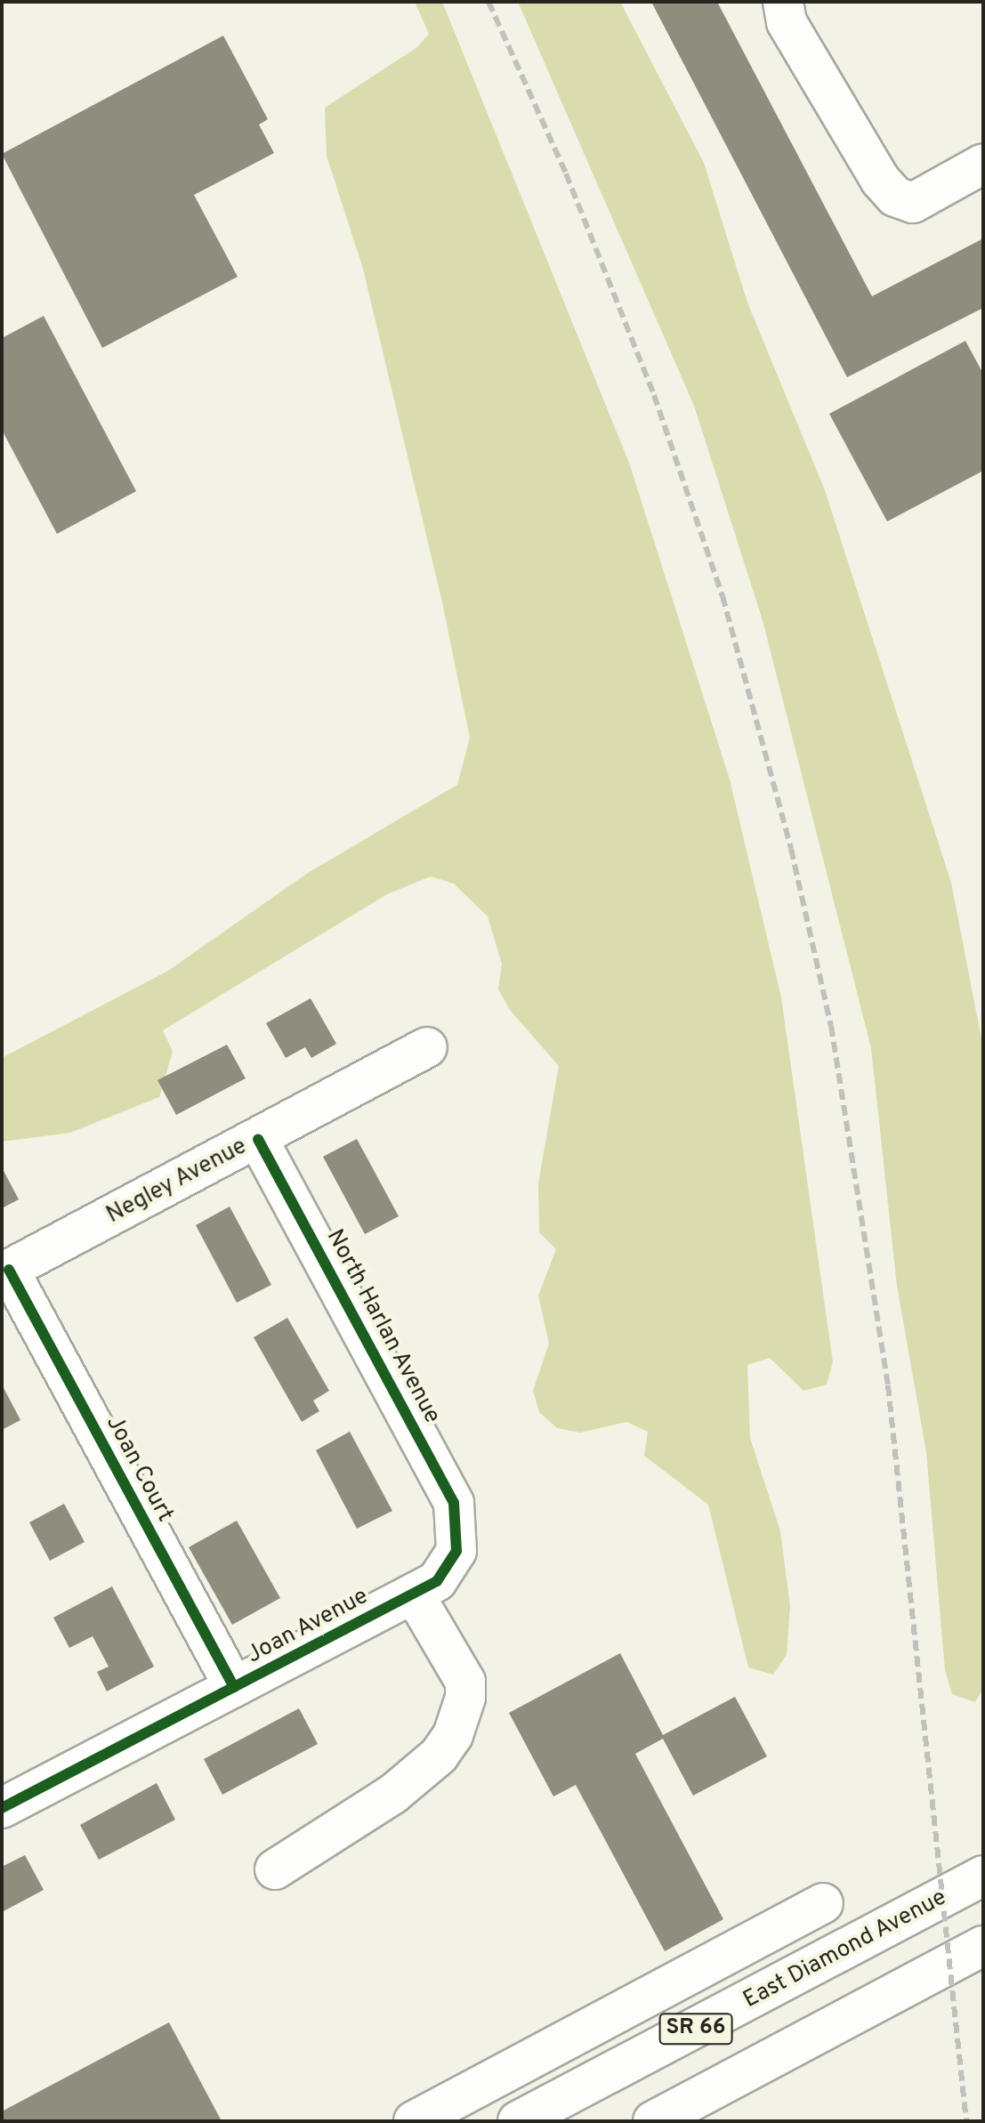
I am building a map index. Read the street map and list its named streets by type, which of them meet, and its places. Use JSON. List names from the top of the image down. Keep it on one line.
{"streets":{"street":["Negley Avenue","North Harlan Avenue","Joan Court","Joan Avenue","East Diamond Avenue","SR 66"]},"crossings":[["Negley Avenue","North Harlan Avenue"],["Negley Avenue","Joan Court"],["North Harlan Avenue","Joan Avenue"],["Joan Court","Joan Avenue"]]}
